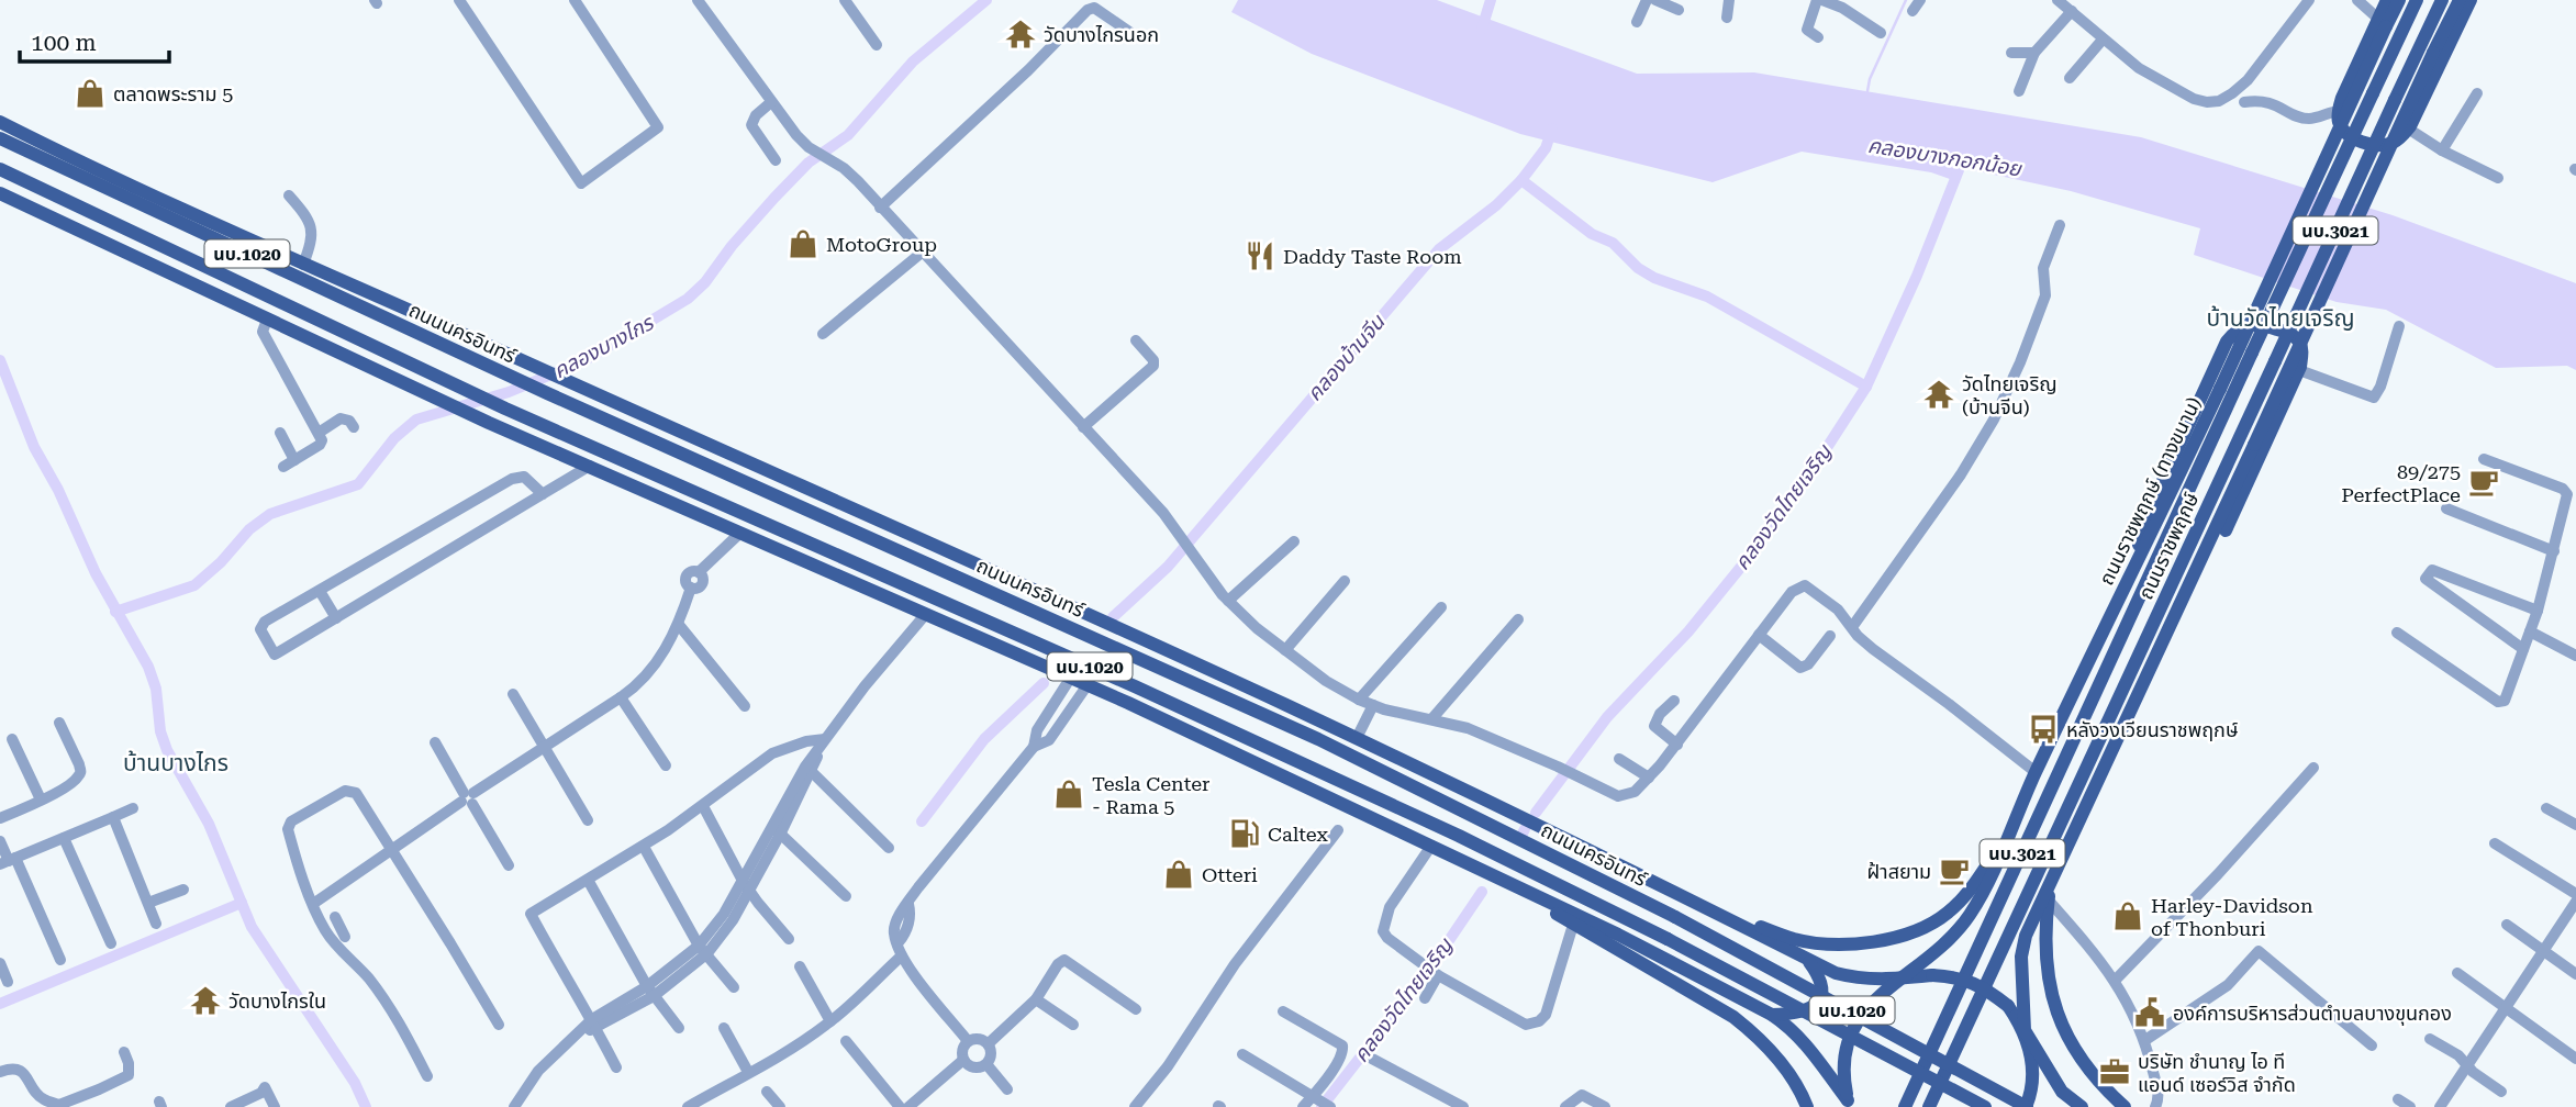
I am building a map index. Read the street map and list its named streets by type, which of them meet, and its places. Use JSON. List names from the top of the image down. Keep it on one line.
{"streets":{"main road":["นบ.3021","นบ.1020","ถนนนครอินทร์","ถนนราชพฤกษ์ (ทางขนาน)","ถนนราชพฤกษ์"]},"crossings":[["นบ.3021","ถนนนครอินทร์"],["นบ.1020","ถนนราชพฤกษ์ (ทางขนาน)"],["ถนนนครอินทร์","ถนนราชพฤกษ์ (ทางขนาน)"]],"districts":["บ้านวัดไทยเจริญ","บ้านบางไกร"],"water":["คลองบางกอกน้อย","คลองบางไกร","คลองบ้านจีน","คลองวัดไทยเจริญ"],"places":{"temple":["วัดบางไกรนอก","วัดไทยเจริญ (บ้านจีน)","วัดบางไกรใน"],"shop":["ตลาดพระราม 5","MotoGroup","Tesla Center - Rama 5","Otteri","Harley-Davidson of Thonburi"],"restaurant":["Daddy Taste Room"],"cafe":["89/275 PerfectPlace","ฝ้าสยาม"],"bus stop":["หลังวงเวียนราชพฤกษ์"],"fuel station":["Caltex"],"public building":["องค์การบริหารส่วนตำบลบางขุนกอง"],"office":["บริษัท ชำนาญ ไอ ที แอนด์ เซอร์วิส จำกัด"]},"scale_bar":"100 m"}
